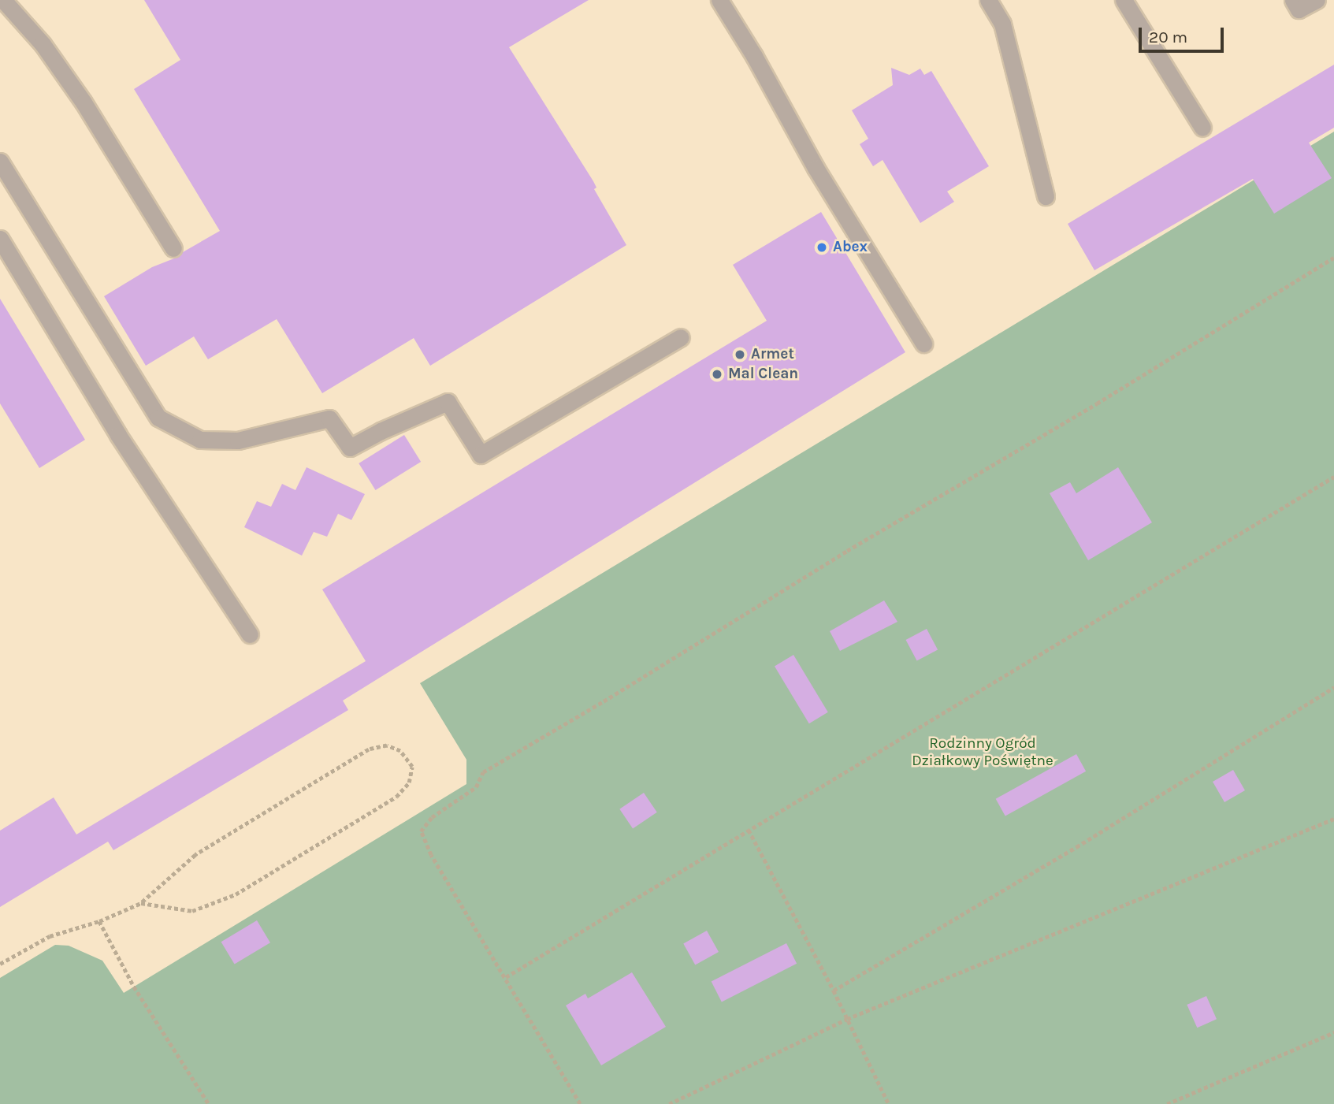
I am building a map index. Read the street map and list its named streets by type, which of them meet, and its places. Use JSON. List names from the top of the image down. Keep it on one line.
{"parks":["Rodzinny Ogród Działkowy Poświętne"],"places":["Abex","Armet","Mal Clean"],"scale_bar":"20 m"}
